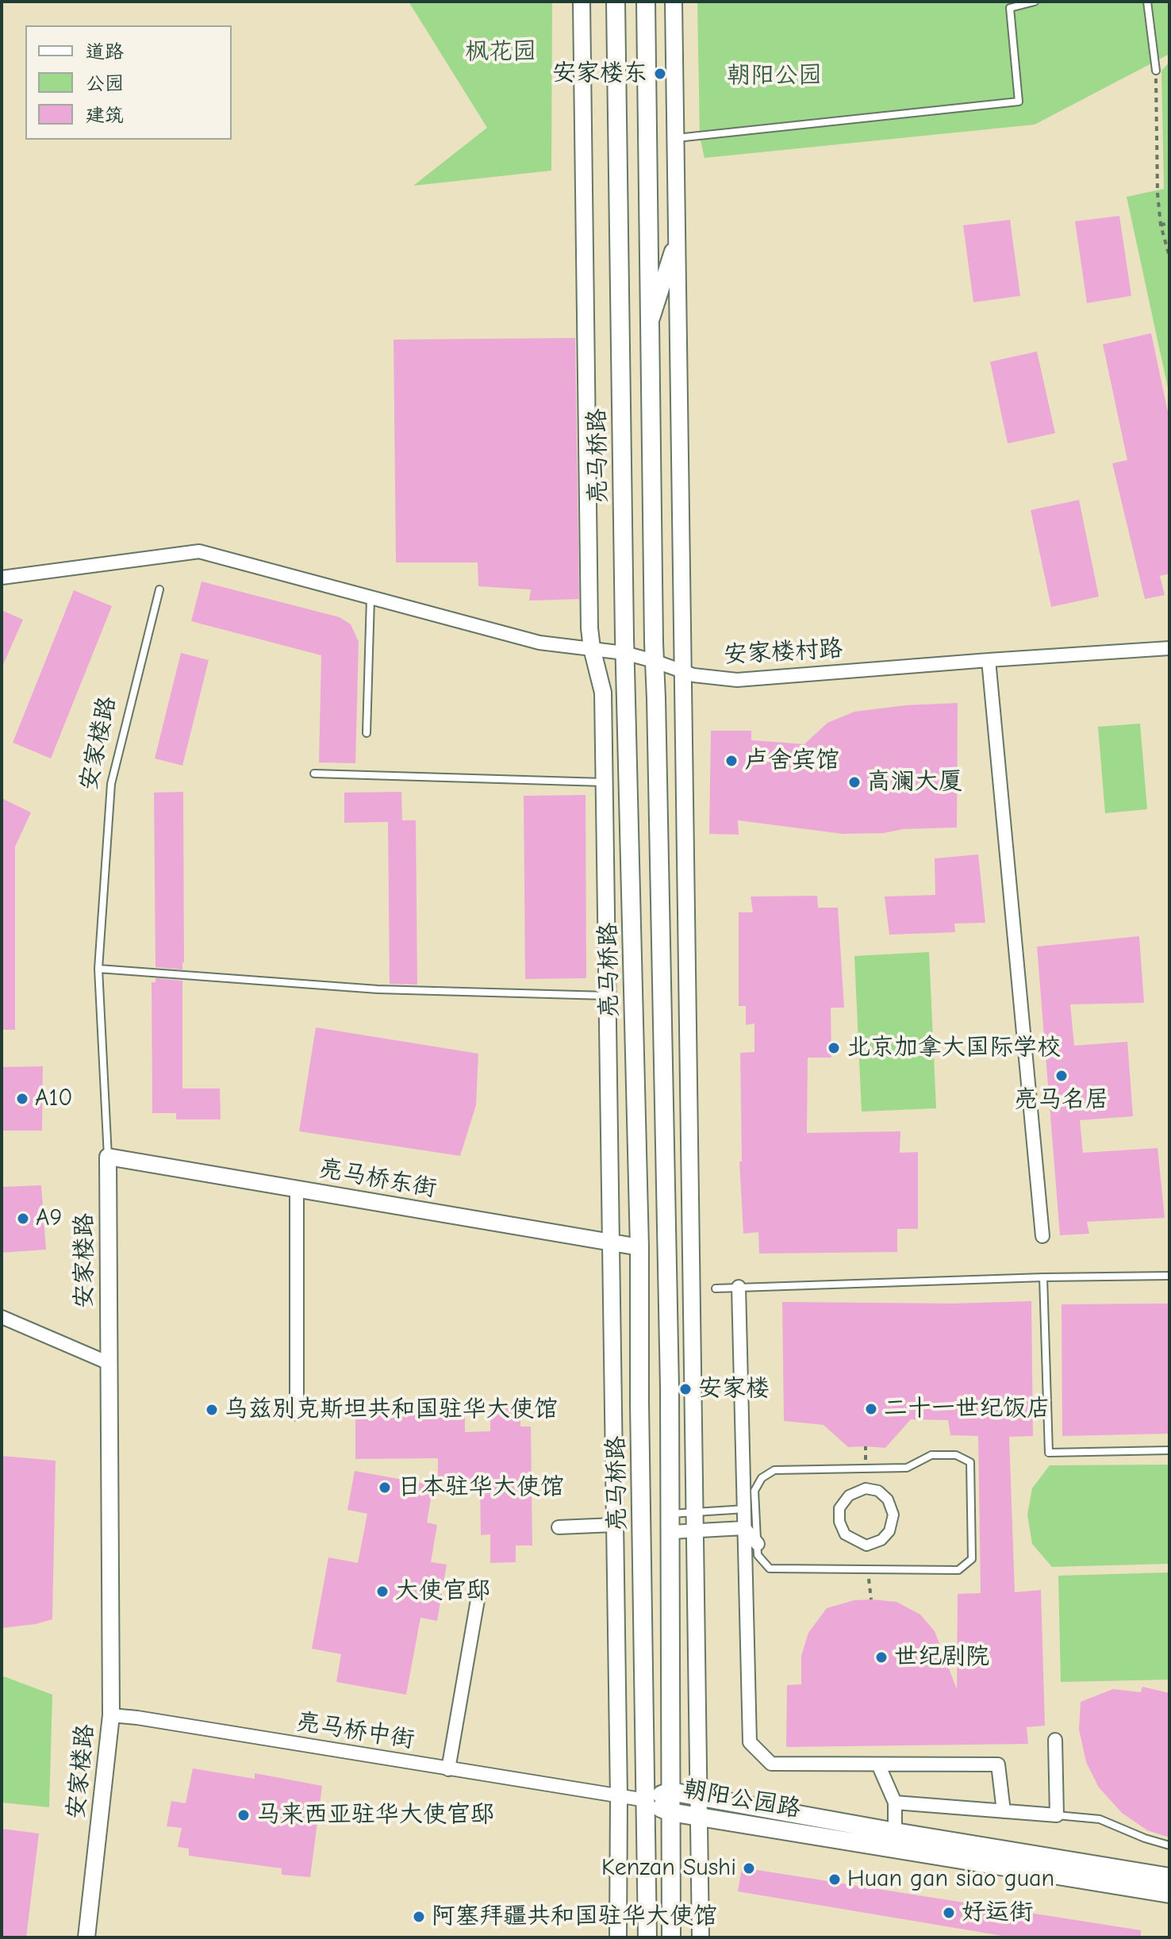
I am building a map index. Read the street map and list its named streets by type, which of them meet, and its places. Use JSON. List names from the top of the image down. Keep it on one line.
{"streets":{"main road":["亮马桥路","朝阳公园路"],"street":["安家楼村路","安家楼路","亮马桥东街","亮马桥中街"]},"crossings":[["亮马桥路","安家楼村路"],["亮马桥路","亮马桥东街"],["亮马桥路","亮马桥中街"],["亮马桥路","朝阳公园路"],["安家楼路","亮马桥东街"],["安家楼路","亮马桥中街"],["亮马桥中街","朝阳公园路"]],"parks":["枫花园","朝阳公园"],"places":["安家楼东","卢舍宾馆","高澜大厦","北京加拿大国际学校","亮马名居","A10","A9","安家楼","二十一世纪饭店","乌兹别克斯坦共和国驻华大使馆","日本驻华大使馆","大使官邸","世纪剧院","马来西亚驻华大使官邸","Kenzan Sushi","Huan gan siao guan","好运街","阿塞拜疆共和国驻华大使馆"],"legend":["道路","公园","建筑"]}
